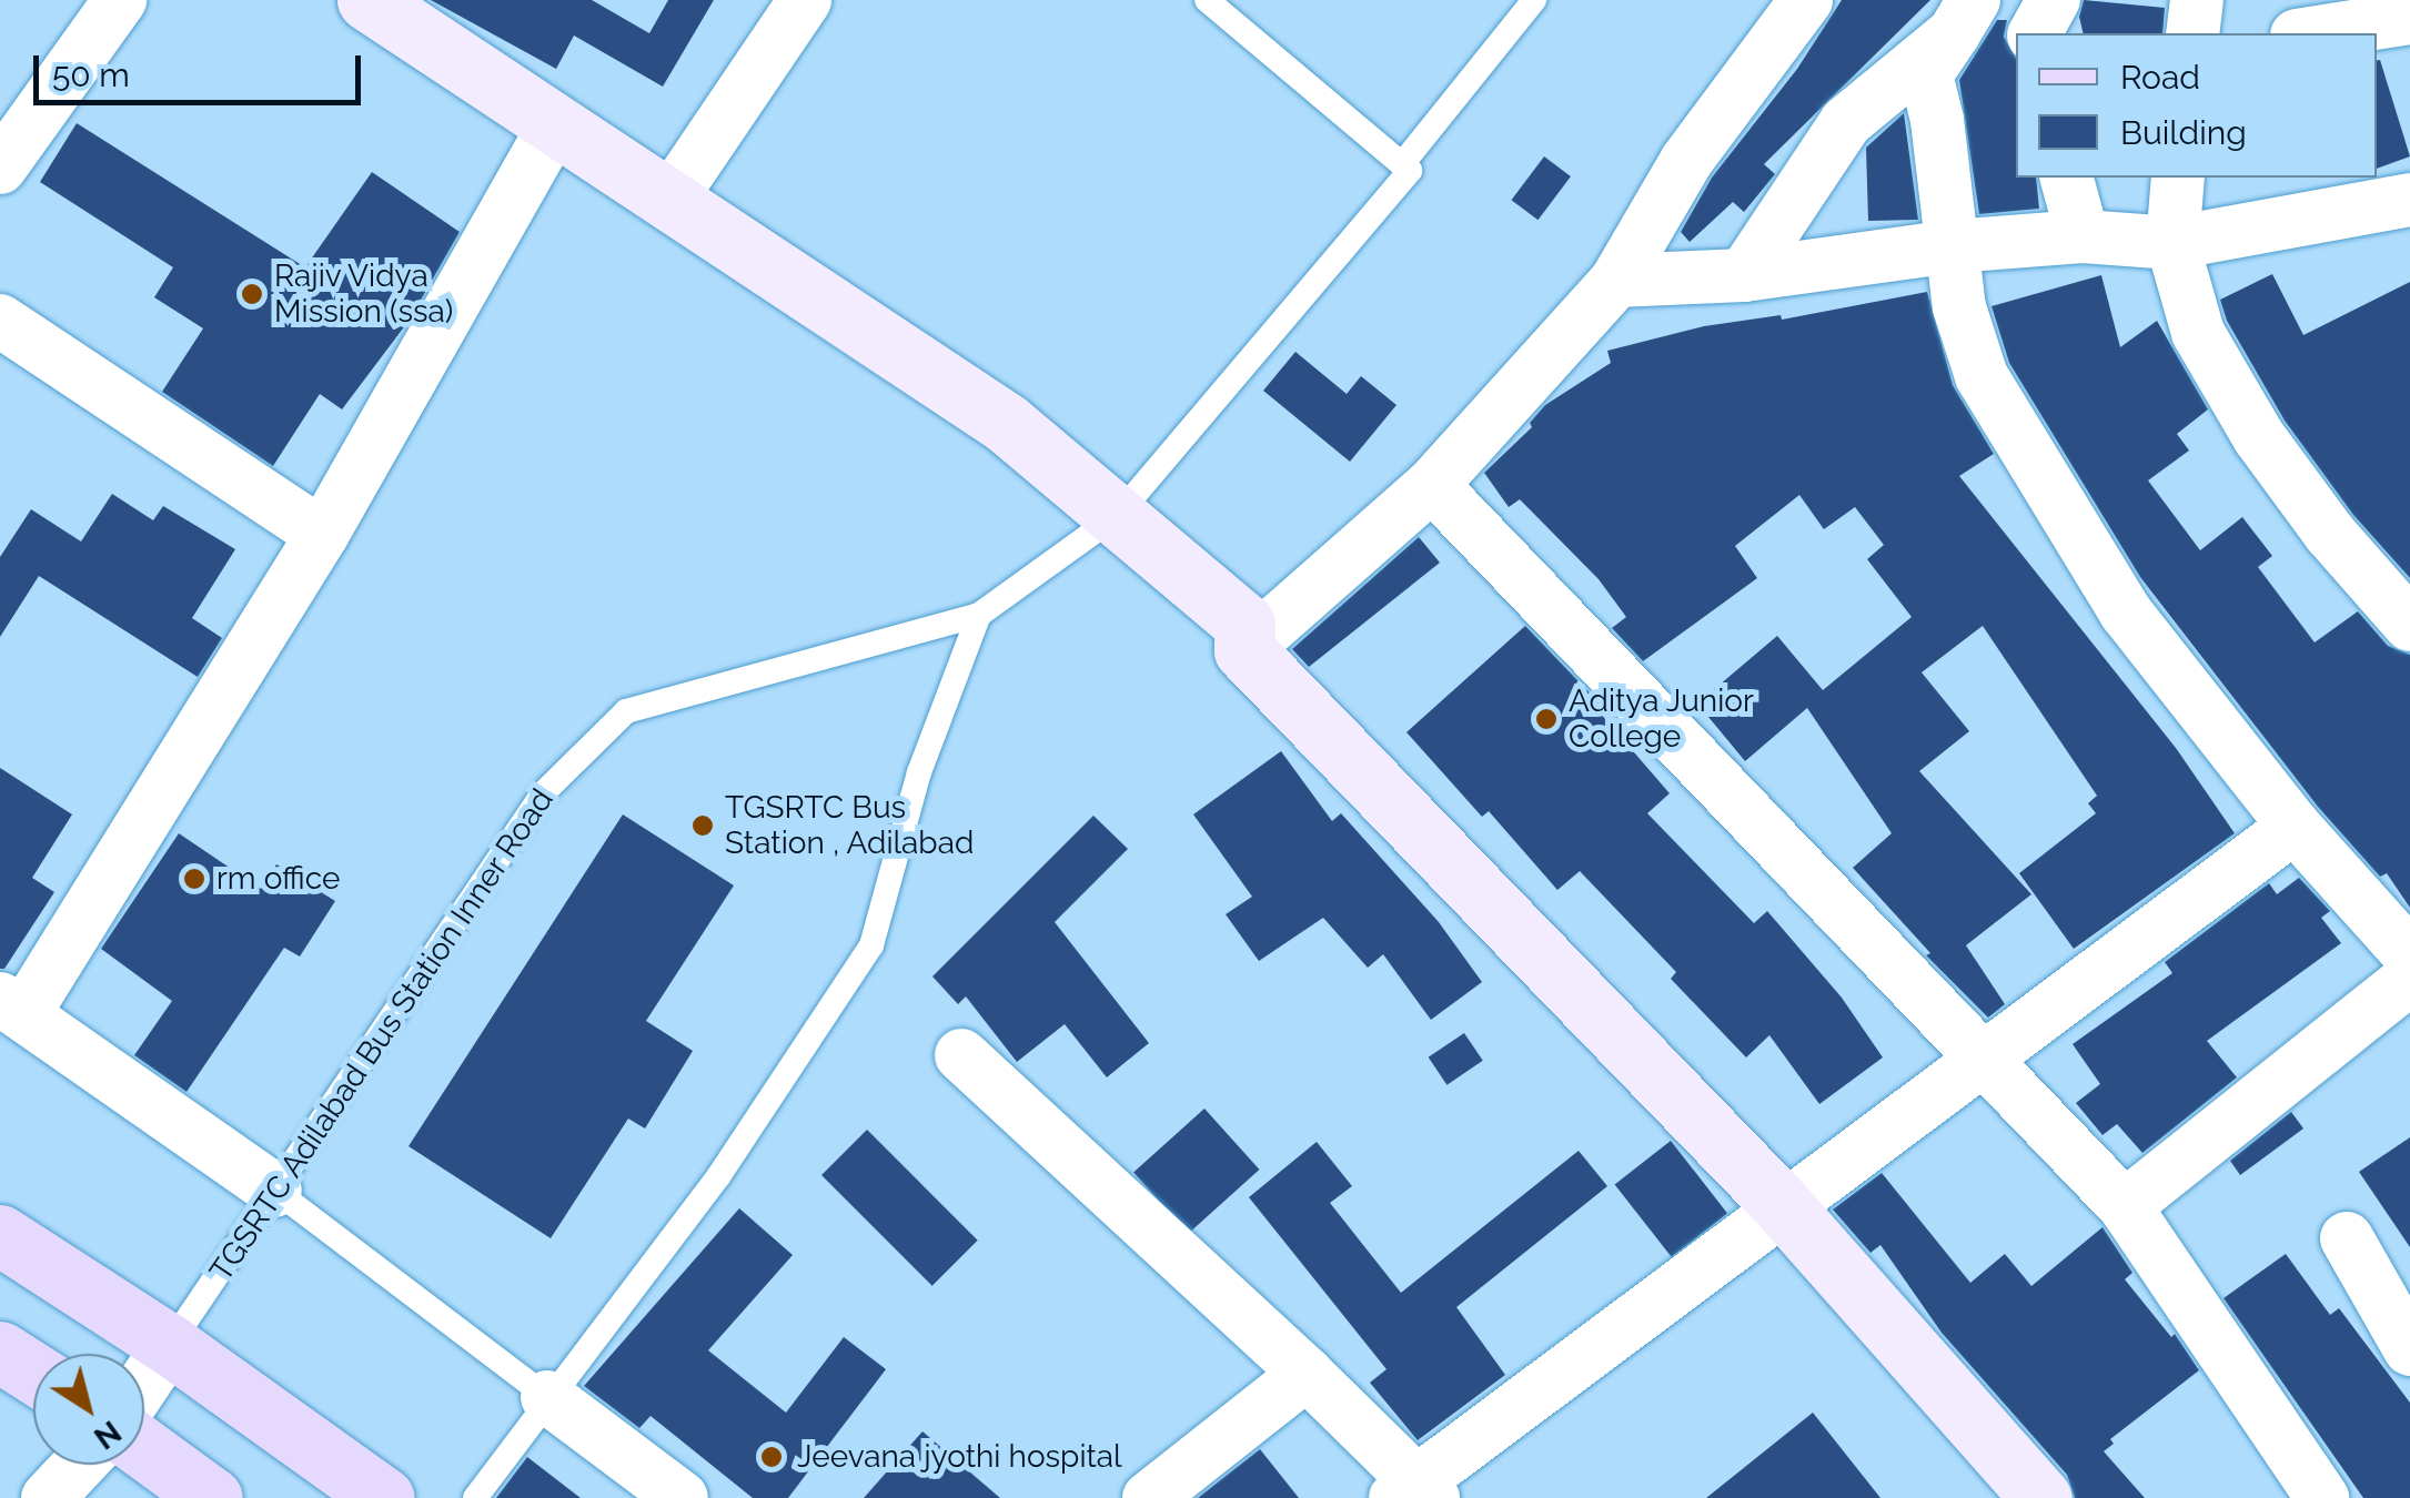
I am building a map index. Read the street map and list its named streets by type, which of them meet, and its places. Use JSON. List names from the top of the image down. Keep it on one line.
{"streets":{"lane":["TGSRTC Adilabad Bus Station Inner Road"]},"places":["Rajiv Vidya Mission (ssa)","Aditya Junior College","TGSRTC Bus Station , Adilabad","rm office","Jeevana jyothi hospital"],"legend":["Road","Building"],"scale_bar":"50 m","north":"bottom right"}
